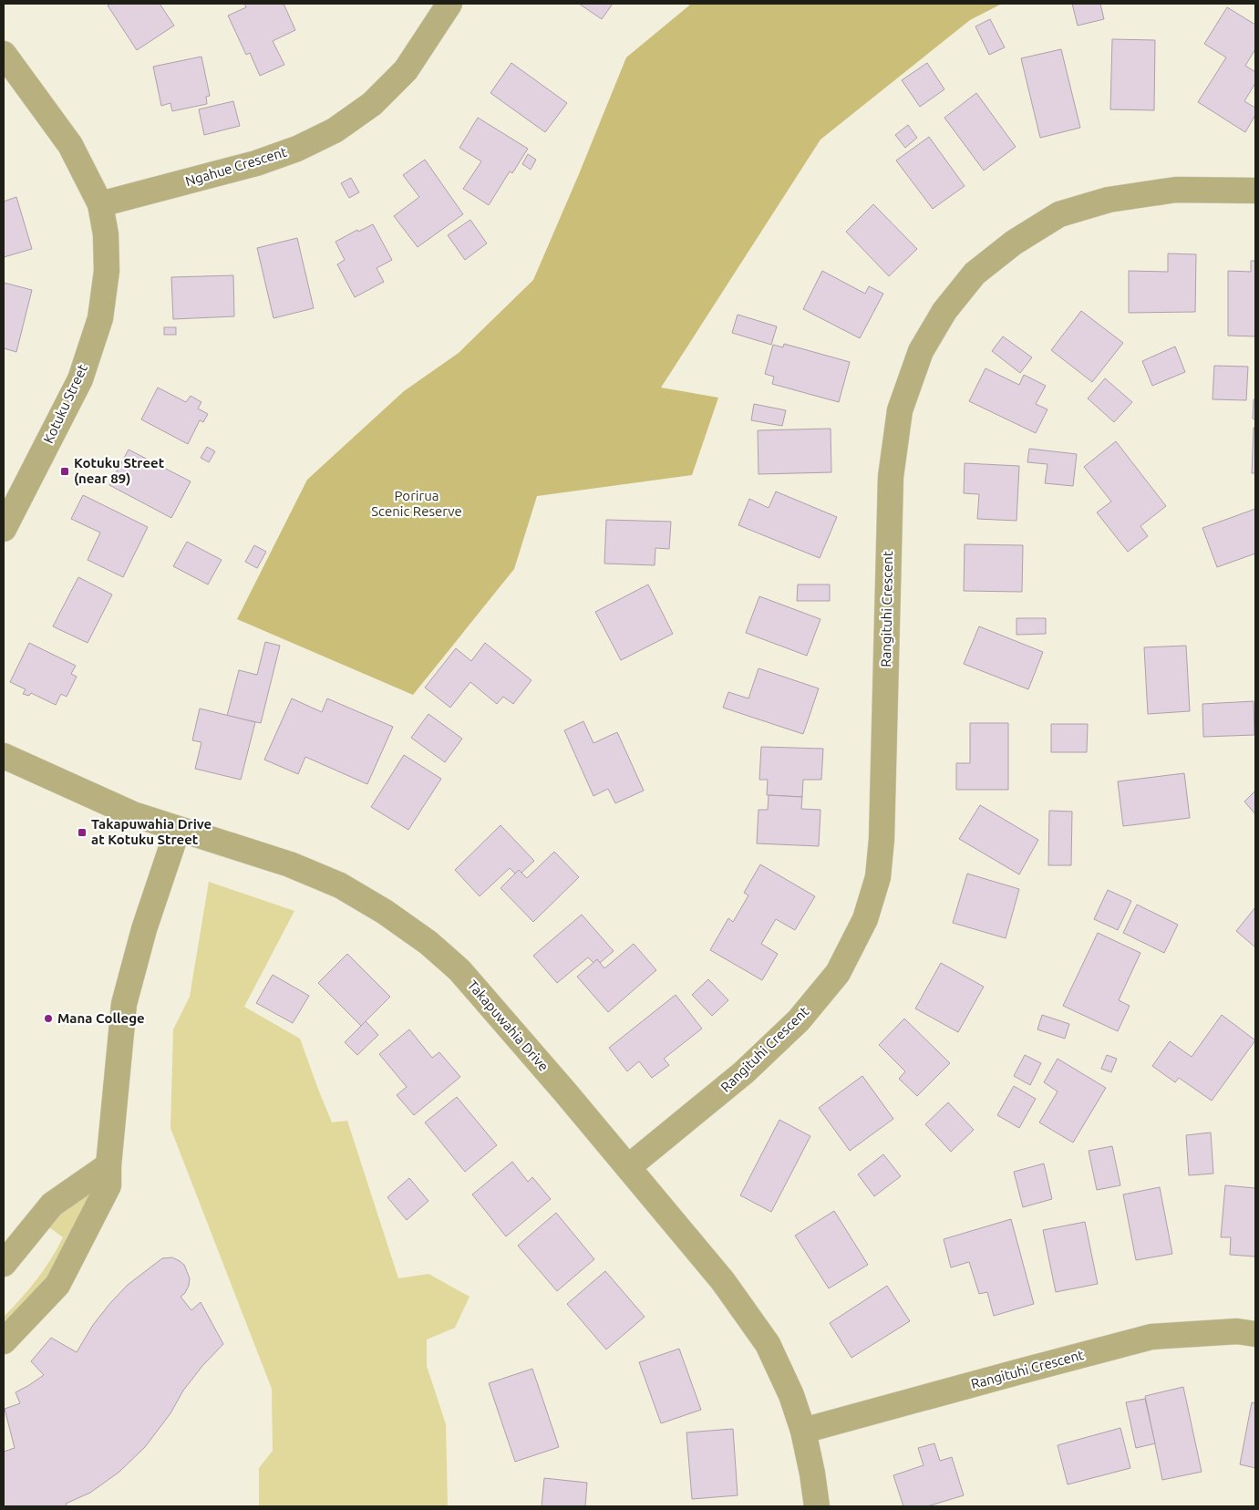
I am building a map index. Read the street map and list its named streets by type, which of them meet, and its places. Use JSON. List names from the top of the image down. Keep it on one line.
{"streets":{"street":["Ngahue Crescent","Kotuku Street","Rangituhi Crescent","Takapuwahia Drive"]},"crossings":[["Ngahue Crescent","Kotuku Street"],["Rangituhi Crescent","Takapuwahia Drive"]],"parks":["Porirua Scenic Reserve"],"places":{"transit":["Kotuku Street (near 89)","Takapuwahia Drive at Kotuku Street"],"other":["Mana College"]}}
